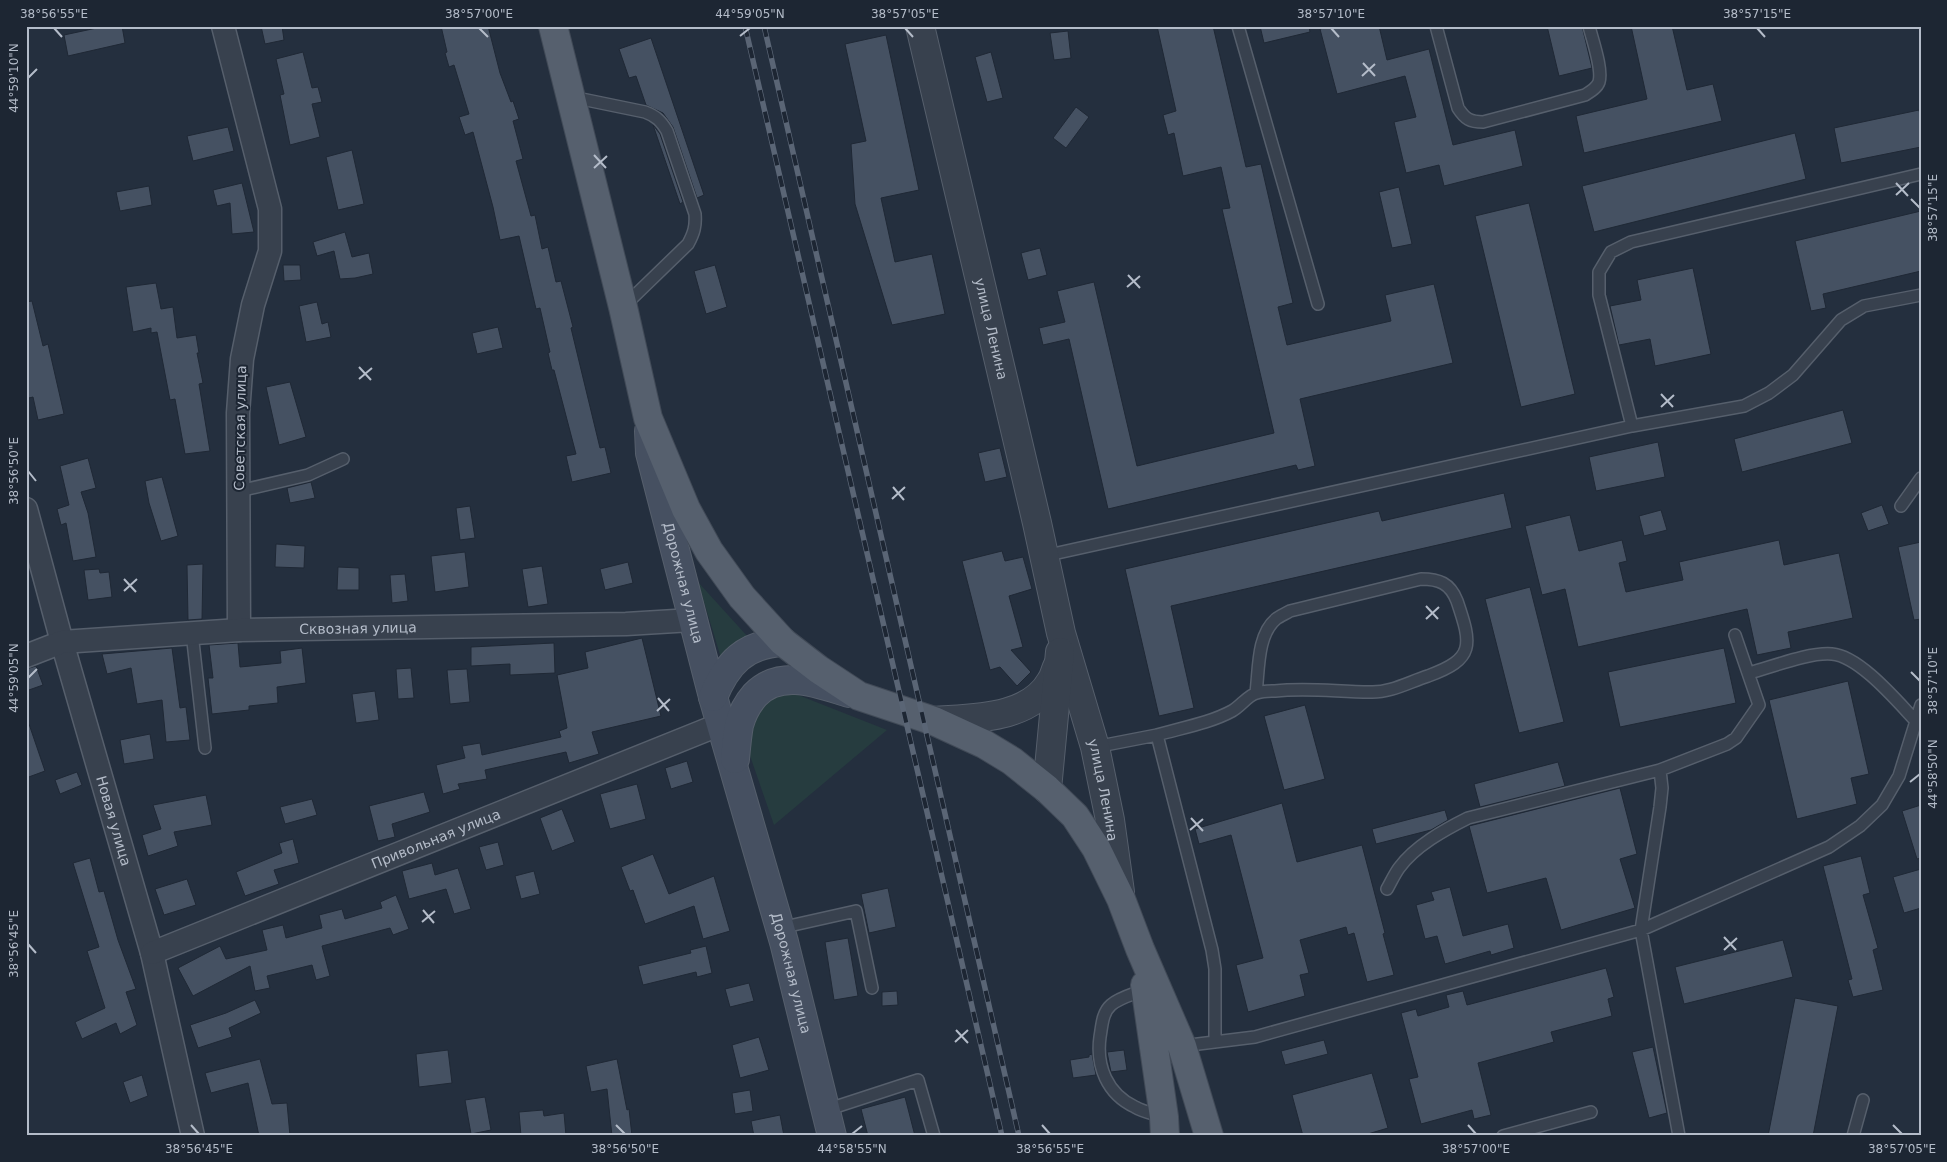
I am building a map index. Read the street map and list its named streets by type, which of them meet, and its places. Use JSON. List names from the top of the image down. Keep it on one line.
{"streets":{"main road":["улица Ленина","Дорожная улица"],"street":["Советская улица","Сквозная улица","Новая улица","Привольная улица"]},"crossings":[["Советская улица","Сквозная улица"],["Дорожная улица","Сквозная улица"],["Дорожная улица","Привольная улица"],["Сквозная улица","Новая улица"],["Новая улица","Привольная улица"]],"coordinates":["38°56'55\"E","38°57'00\"E","44°59'05\"N","38°57'05\"E","38°57'10\"E","38°57'15\"E","44°59'10\"N","38°56'50\"E","44°58'50\"N","38°56'45\"E","44°58'55\"N"]}
